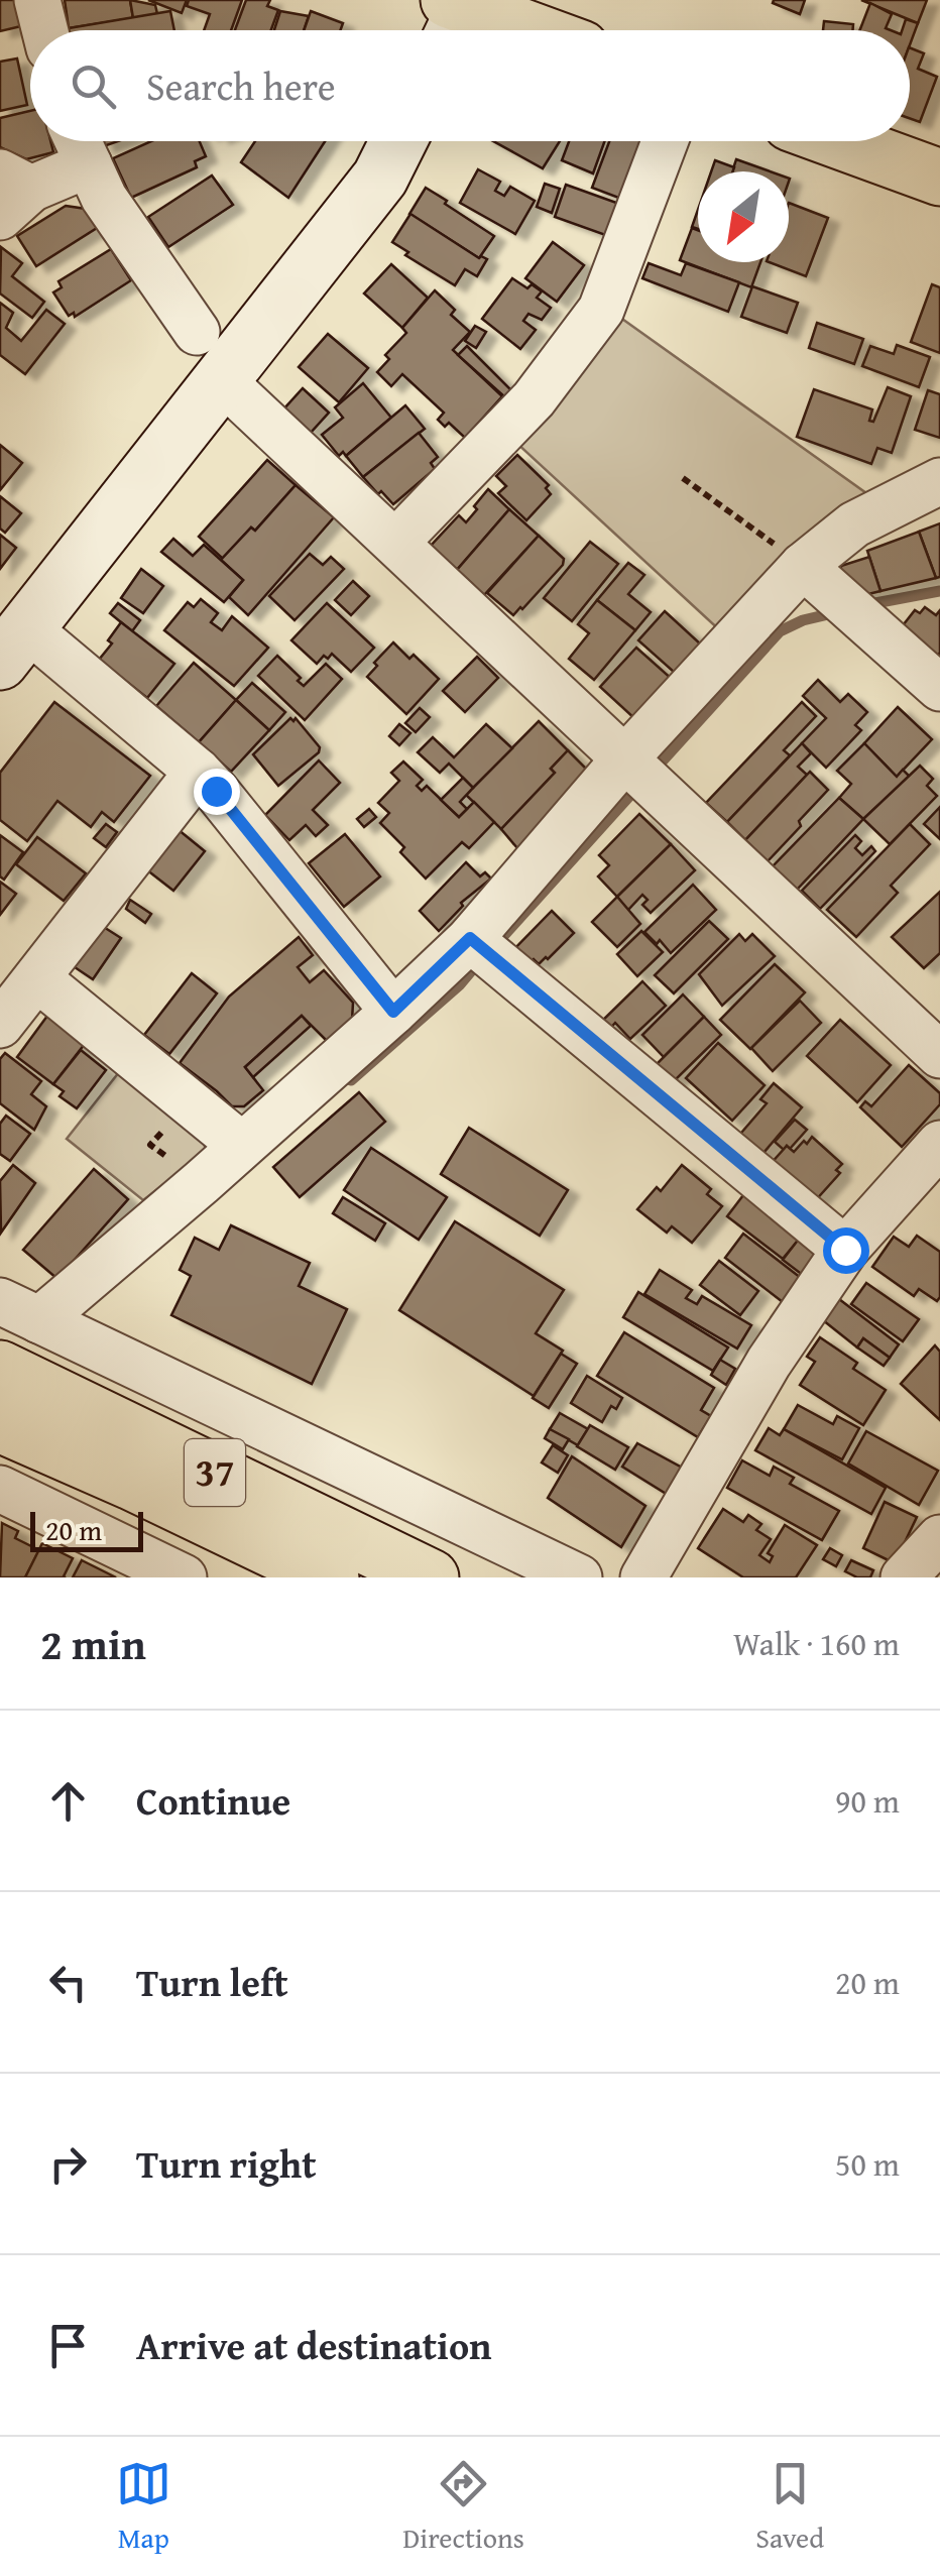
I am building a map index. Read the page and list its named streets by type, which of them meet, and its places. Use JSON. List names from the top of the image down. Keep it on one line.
{"streets":{"main road":["37"]},"scale_bar":"20 m","north":"bottom left","page":{"search":"Search here","scale":"20 m","heading":["2 min","Walk · 160 m"],"list":[["Continue","90 m"],["Turn left","20 m"],["Turn right","50 m"],"Arrive at destination"],"nav":["Map","Directions","Saved"]}}
